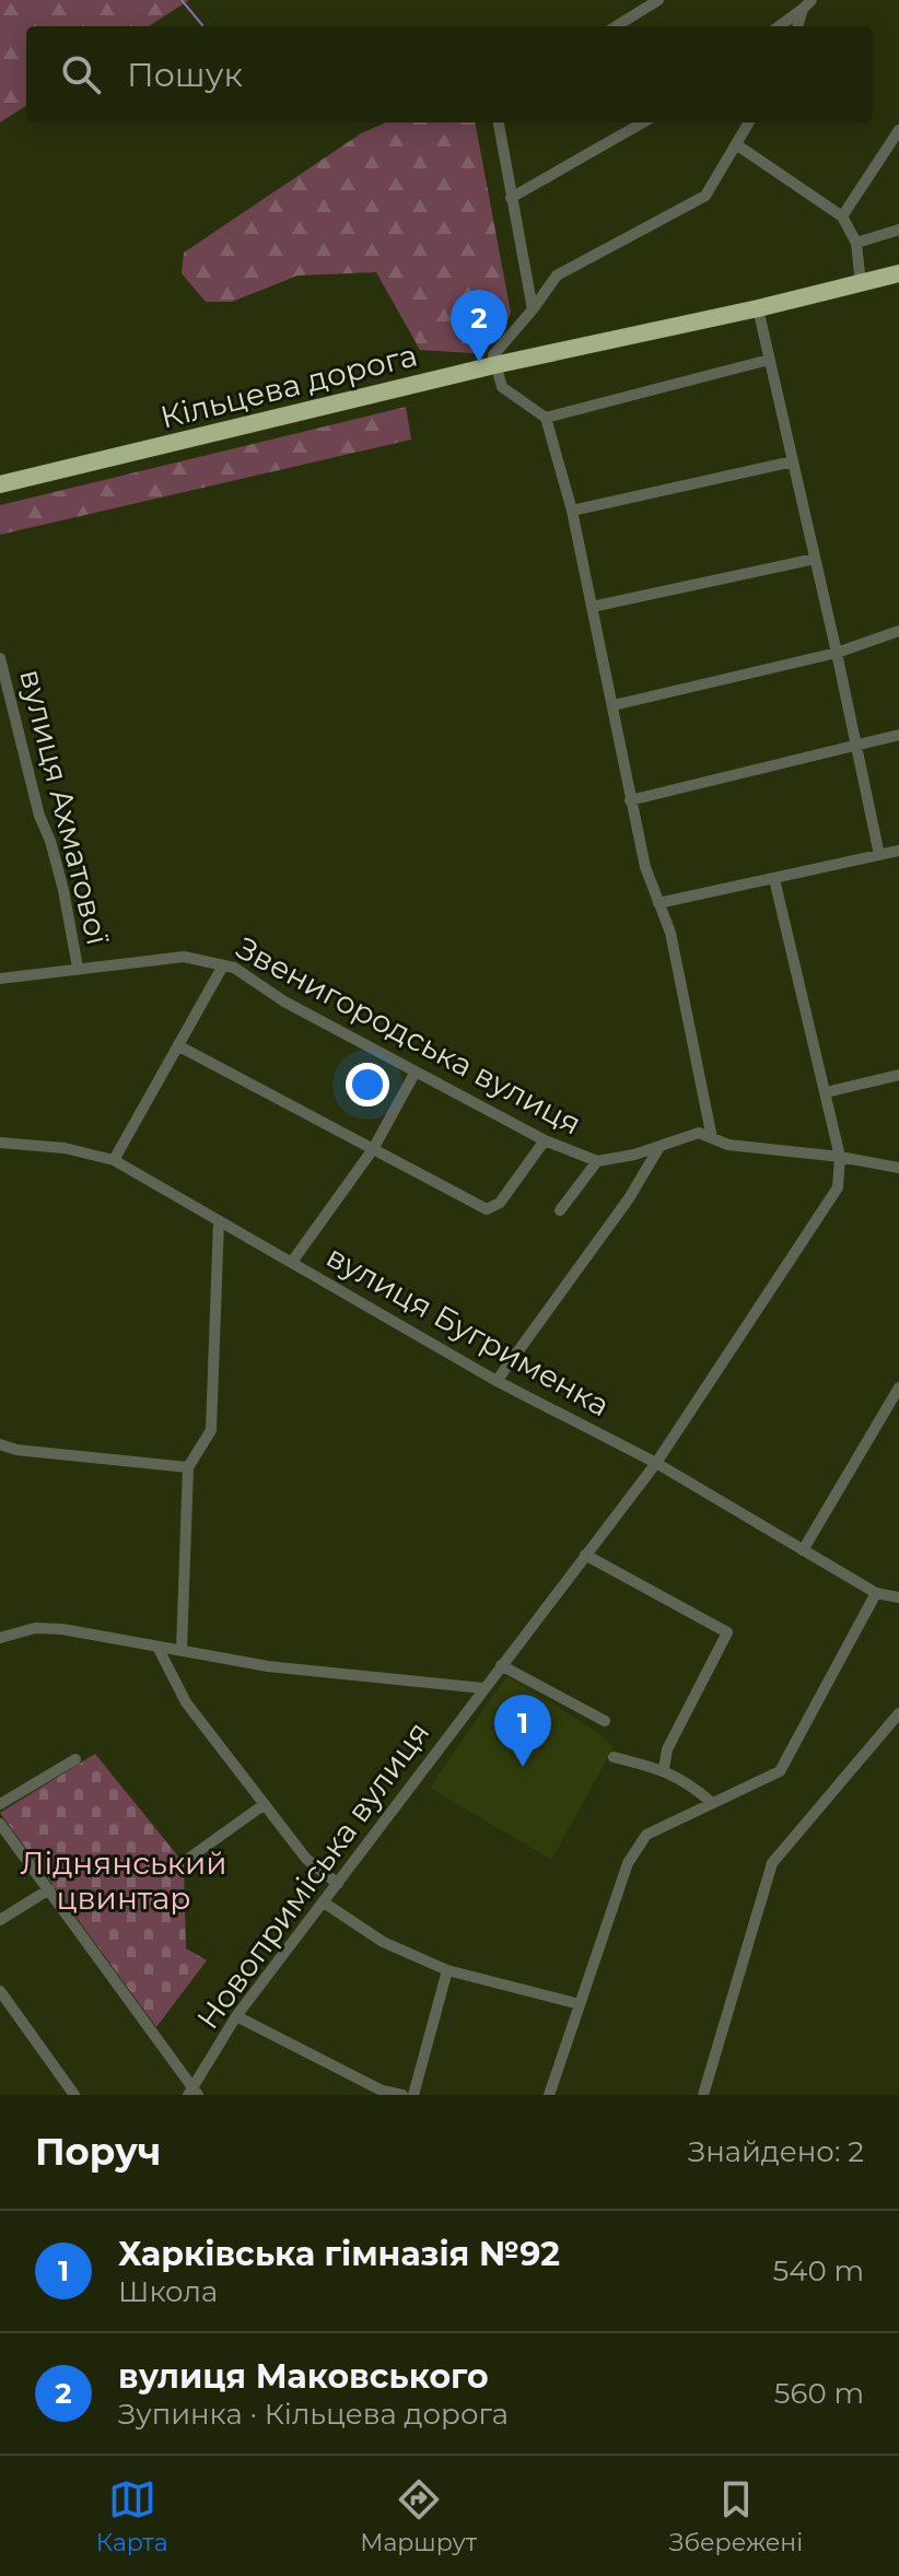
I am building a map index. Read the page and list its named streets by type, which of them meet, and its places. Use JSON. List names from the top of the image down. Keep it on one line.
{"streets":{"highway":["Кільцева дорога"],"street":["вулиця Ахматової","Звенигородська вулиця","вулиця Бугрименка","Новоприміська вулиця"]},"crossings":[["вулиця Ахматової","Звенигородська вулиця"],["Звенигородська вулиця","Новоприміська вулиця"],["вулиця Бугрименка","Новоприміська вулиця"]],"parks":["Ліднянський цвинтар"],"page":{"search":"Пошук","pins":["2","1"],"heading":["Поруч","Знайдено: 2"],"list":[{"mark":"1","name":"Харківська гімназія №92","note":"Школа","value":"540 m"},{"mark":"2","name":"вулиця Маковського","note":"Зупинка · Кільцева дорога","value":"560 m"}],"nav":["Карта","Маршрут","Збережені"]}}
